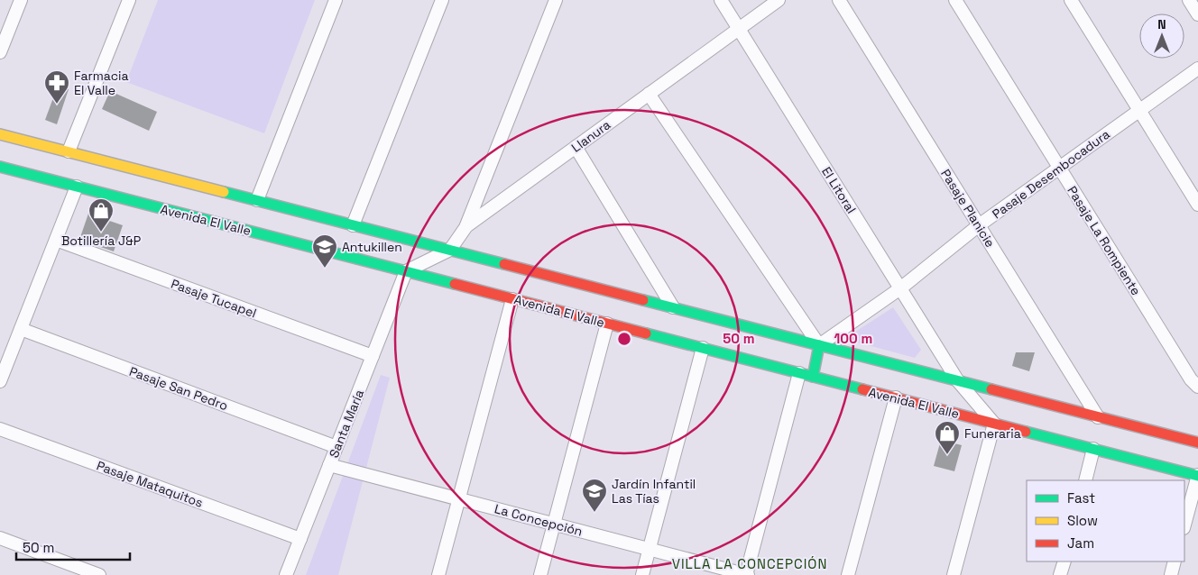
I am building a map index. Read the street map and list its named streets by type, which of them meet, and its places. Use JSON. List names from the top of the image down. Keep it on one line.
{"streets":{"street":["Llanura","Pasaje Desembocadura","El Litoral","Pasaje Planicie","Avenida El Valle","Pasaje La Rompiente","Pasaje Tucapel","Pasaje San Pedro","Santa María","Pasaje Mataquitos","La Concepción"]},"crossings":[["Llanura","El Litoral"],["Llanura","Avenida El Valle"],["Llanura","Santa María"],["Pasaje Desembocadura","El Litoral"],["Pasaje Desembocadura","Pasaje Planicie"],["Pasaje Desembocadura","Pasaje La Rompiente"],["El Litoral","Avenida El Valle"],["Avenida El Valle","Santa María"],["Pasaje Tucapel","Santa María"],["Pasaje San Pedro","Santa María"],["Santa María","Pasaje Mataquitos"],["Santa María","La Concepción"]],"districts":["VILLA LA CONCEPCIÓN"],"places":{"pharmacy":["Farmacia El Valle"],"shop":["Botillería J&P","Funeraria"],"school or university":["Antukillen","Jardín Infantil Las Tías"]},"legend":["Fast","Slow","Jam"],"scale_bar":"50 m","north":"top","rings":["50 m","100 m"]}
